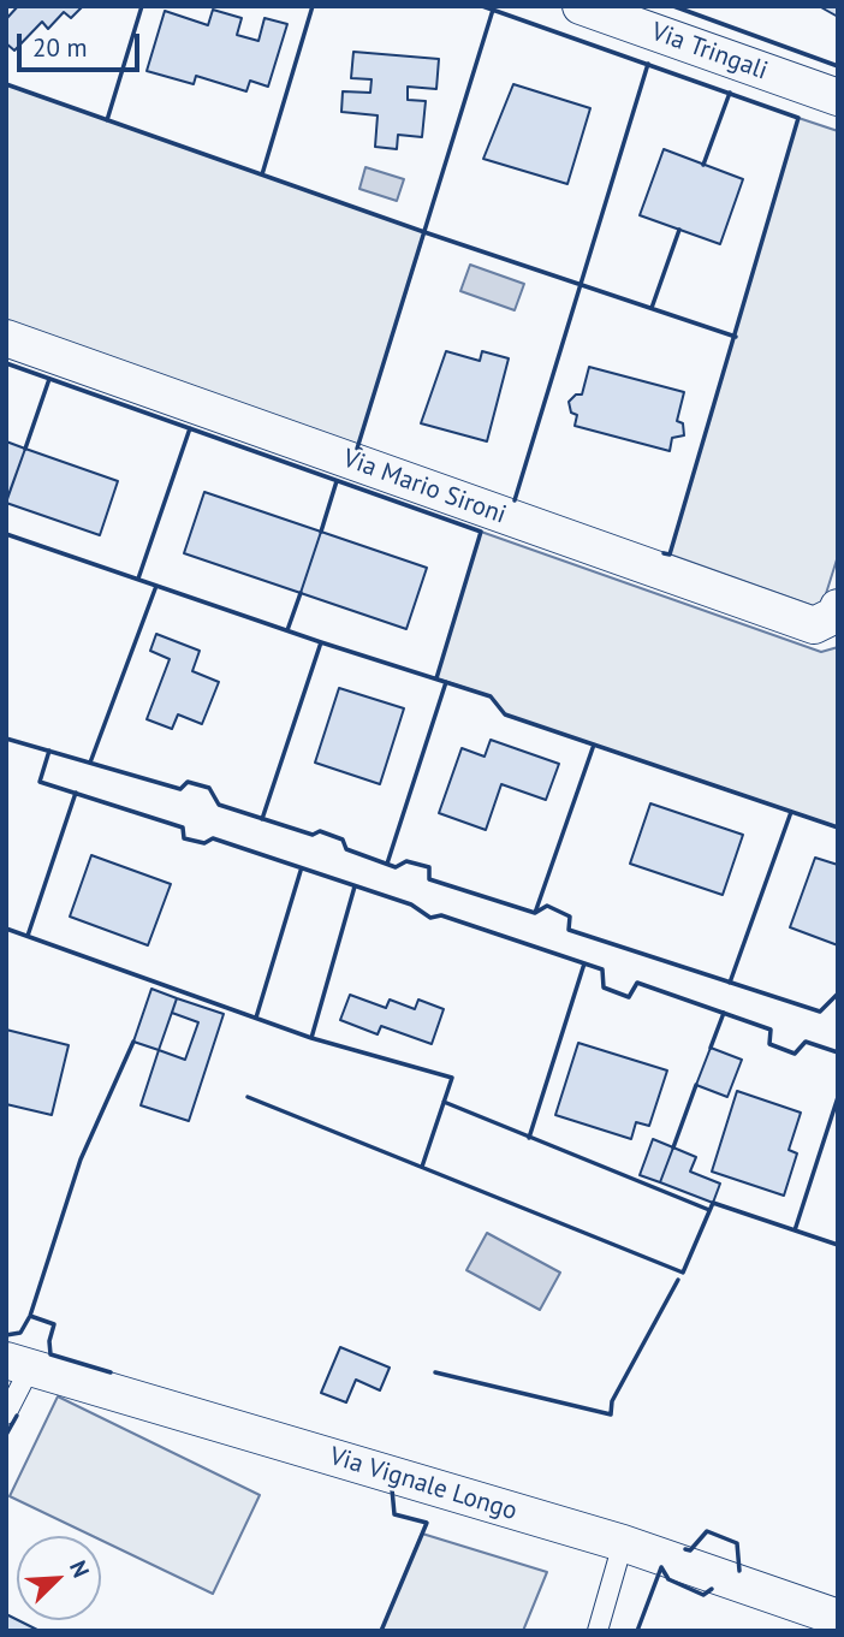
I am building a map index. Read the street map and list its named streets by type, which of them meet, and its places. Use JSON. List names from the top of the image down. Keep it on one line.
{"streets":{"street":["Via Tringali","Via Mario Sironi","Via Vignale Longo"]},"scale_bar":"20 m","north":"top right"}
